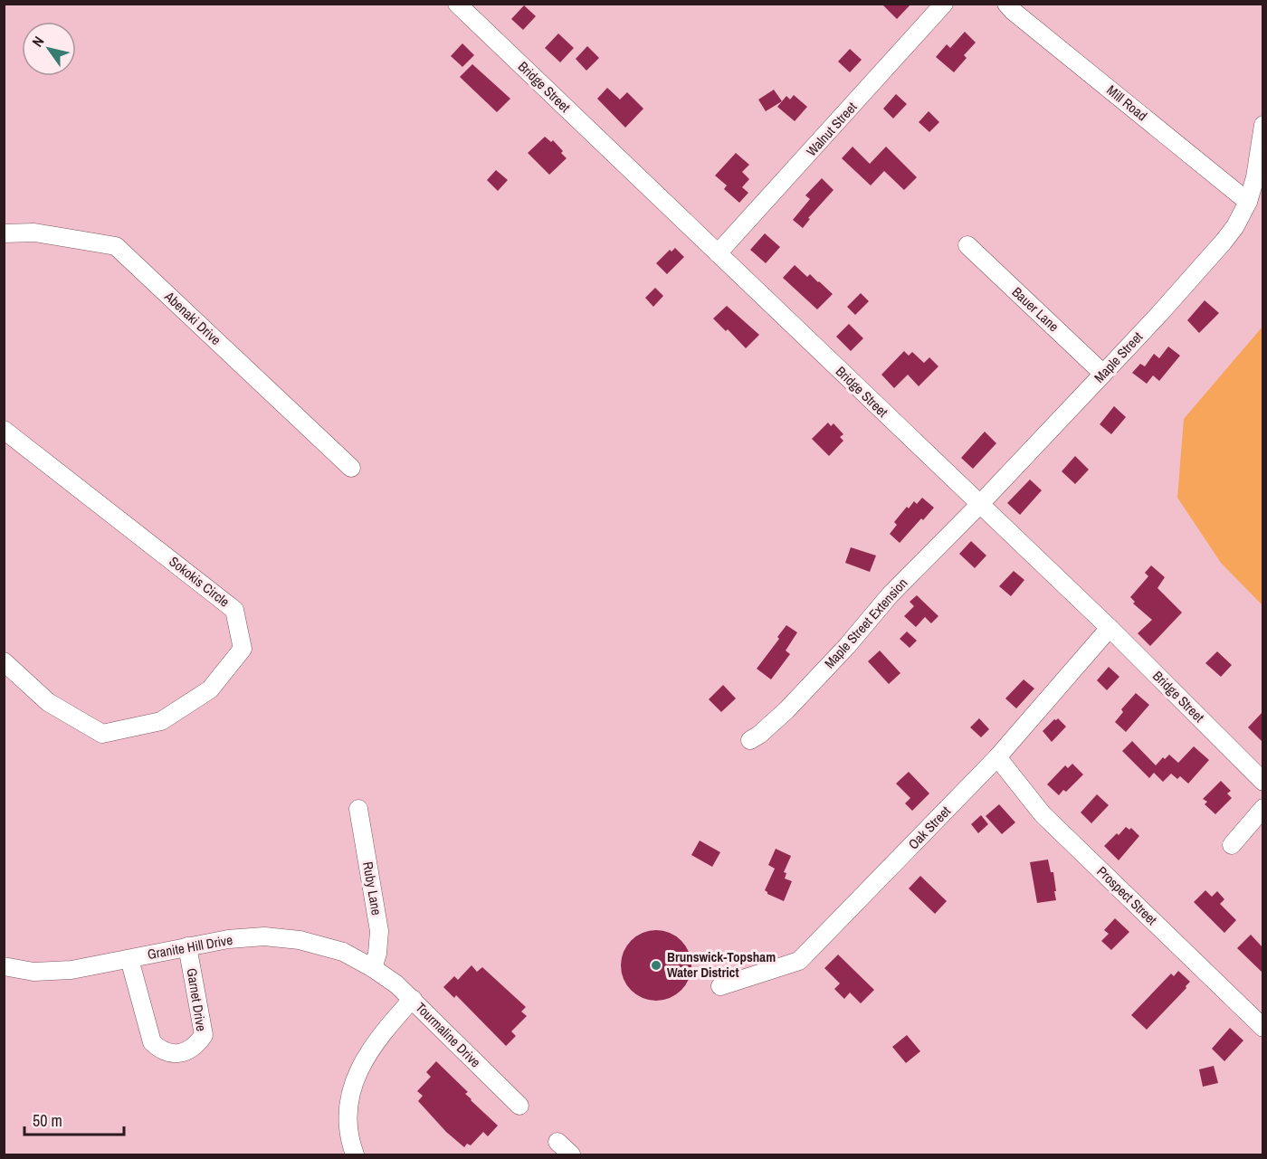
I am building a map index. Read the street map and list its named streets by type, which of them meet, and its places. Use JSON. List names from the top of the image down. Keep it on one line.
{"streets":{"street":["Bridge Street","Mill Road","Walnut Street","Bauer Lane","Abenaki Drive","Maple Street","Sokokis Circle","Maple Street Extension","Oak Street","Ruby Lane","Prospect Street","Granite Hill Drive","Garnet Drive","Tourmaline Drive"]},"crossings":[["Bridge Street","Walnut Street"],["Bridge Street","Maple Street"],["Bridge Street","Maple Street Extension"],["Bridge Street","Oak Street"],["Mill Road","Maple Street"],["Bauer Lane","Maple Street"],["Maple Street","Maple Street Extension"],["Oak Street","Prospect Street"],["Ruby Lane","Granite Hill Drive"],["Ruby Lane","Tourmaline Drive"],["Granite Hill Drive","Garnet Drive"],["Granite Hill Drive","Tourmaline Drive"]],"places":["Brunswick-Topsham Water District"],"scale_bar":"50 m","north":"top left"}
